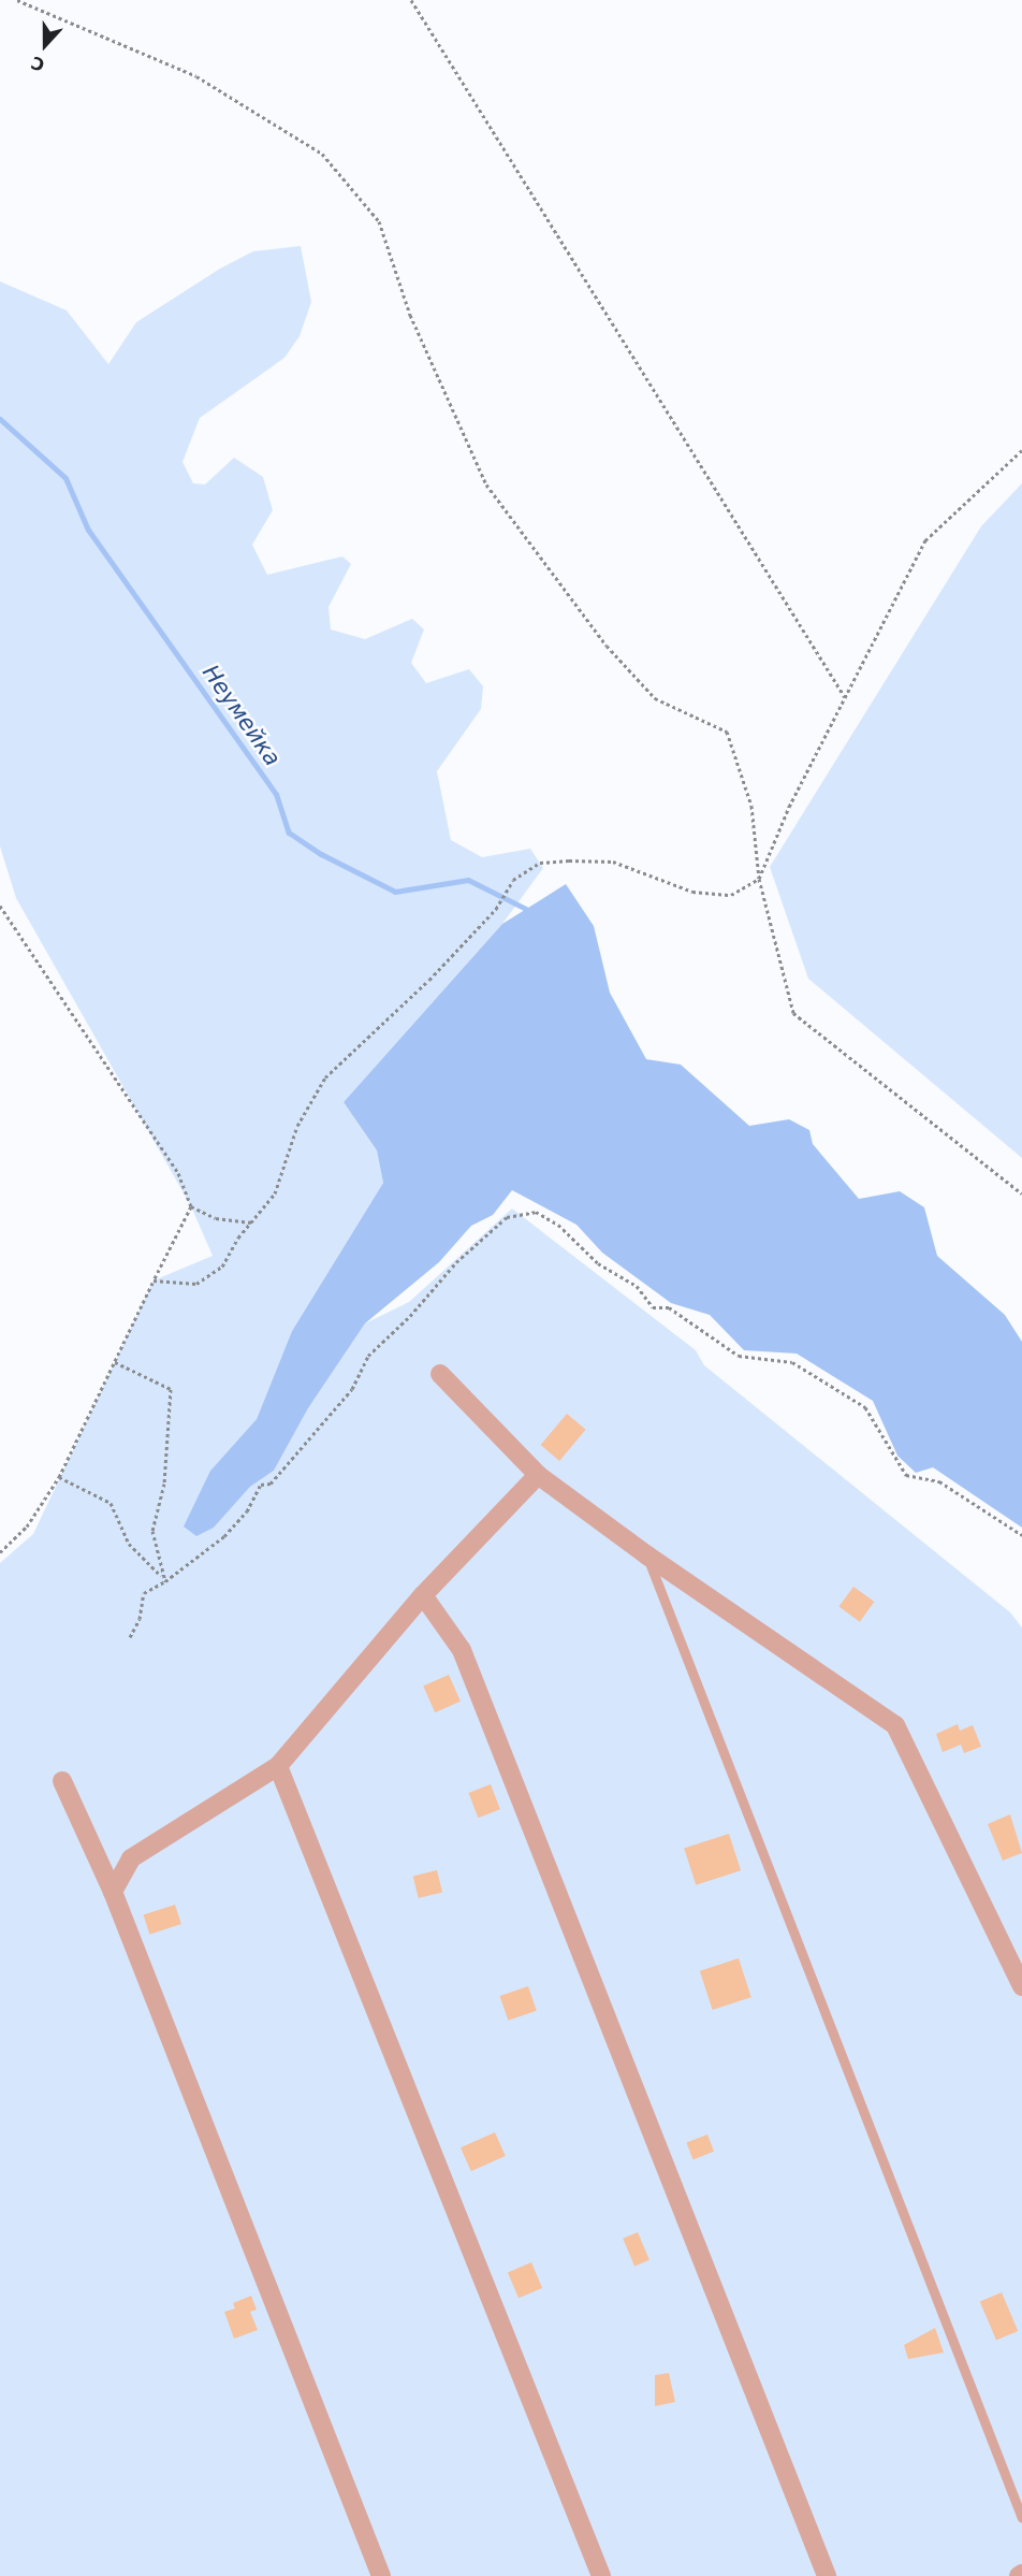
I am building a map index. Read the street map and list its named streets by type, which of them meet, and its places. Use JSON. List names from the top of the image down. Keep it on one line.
{"water":["Неумейка"],"north":"bottom"}
